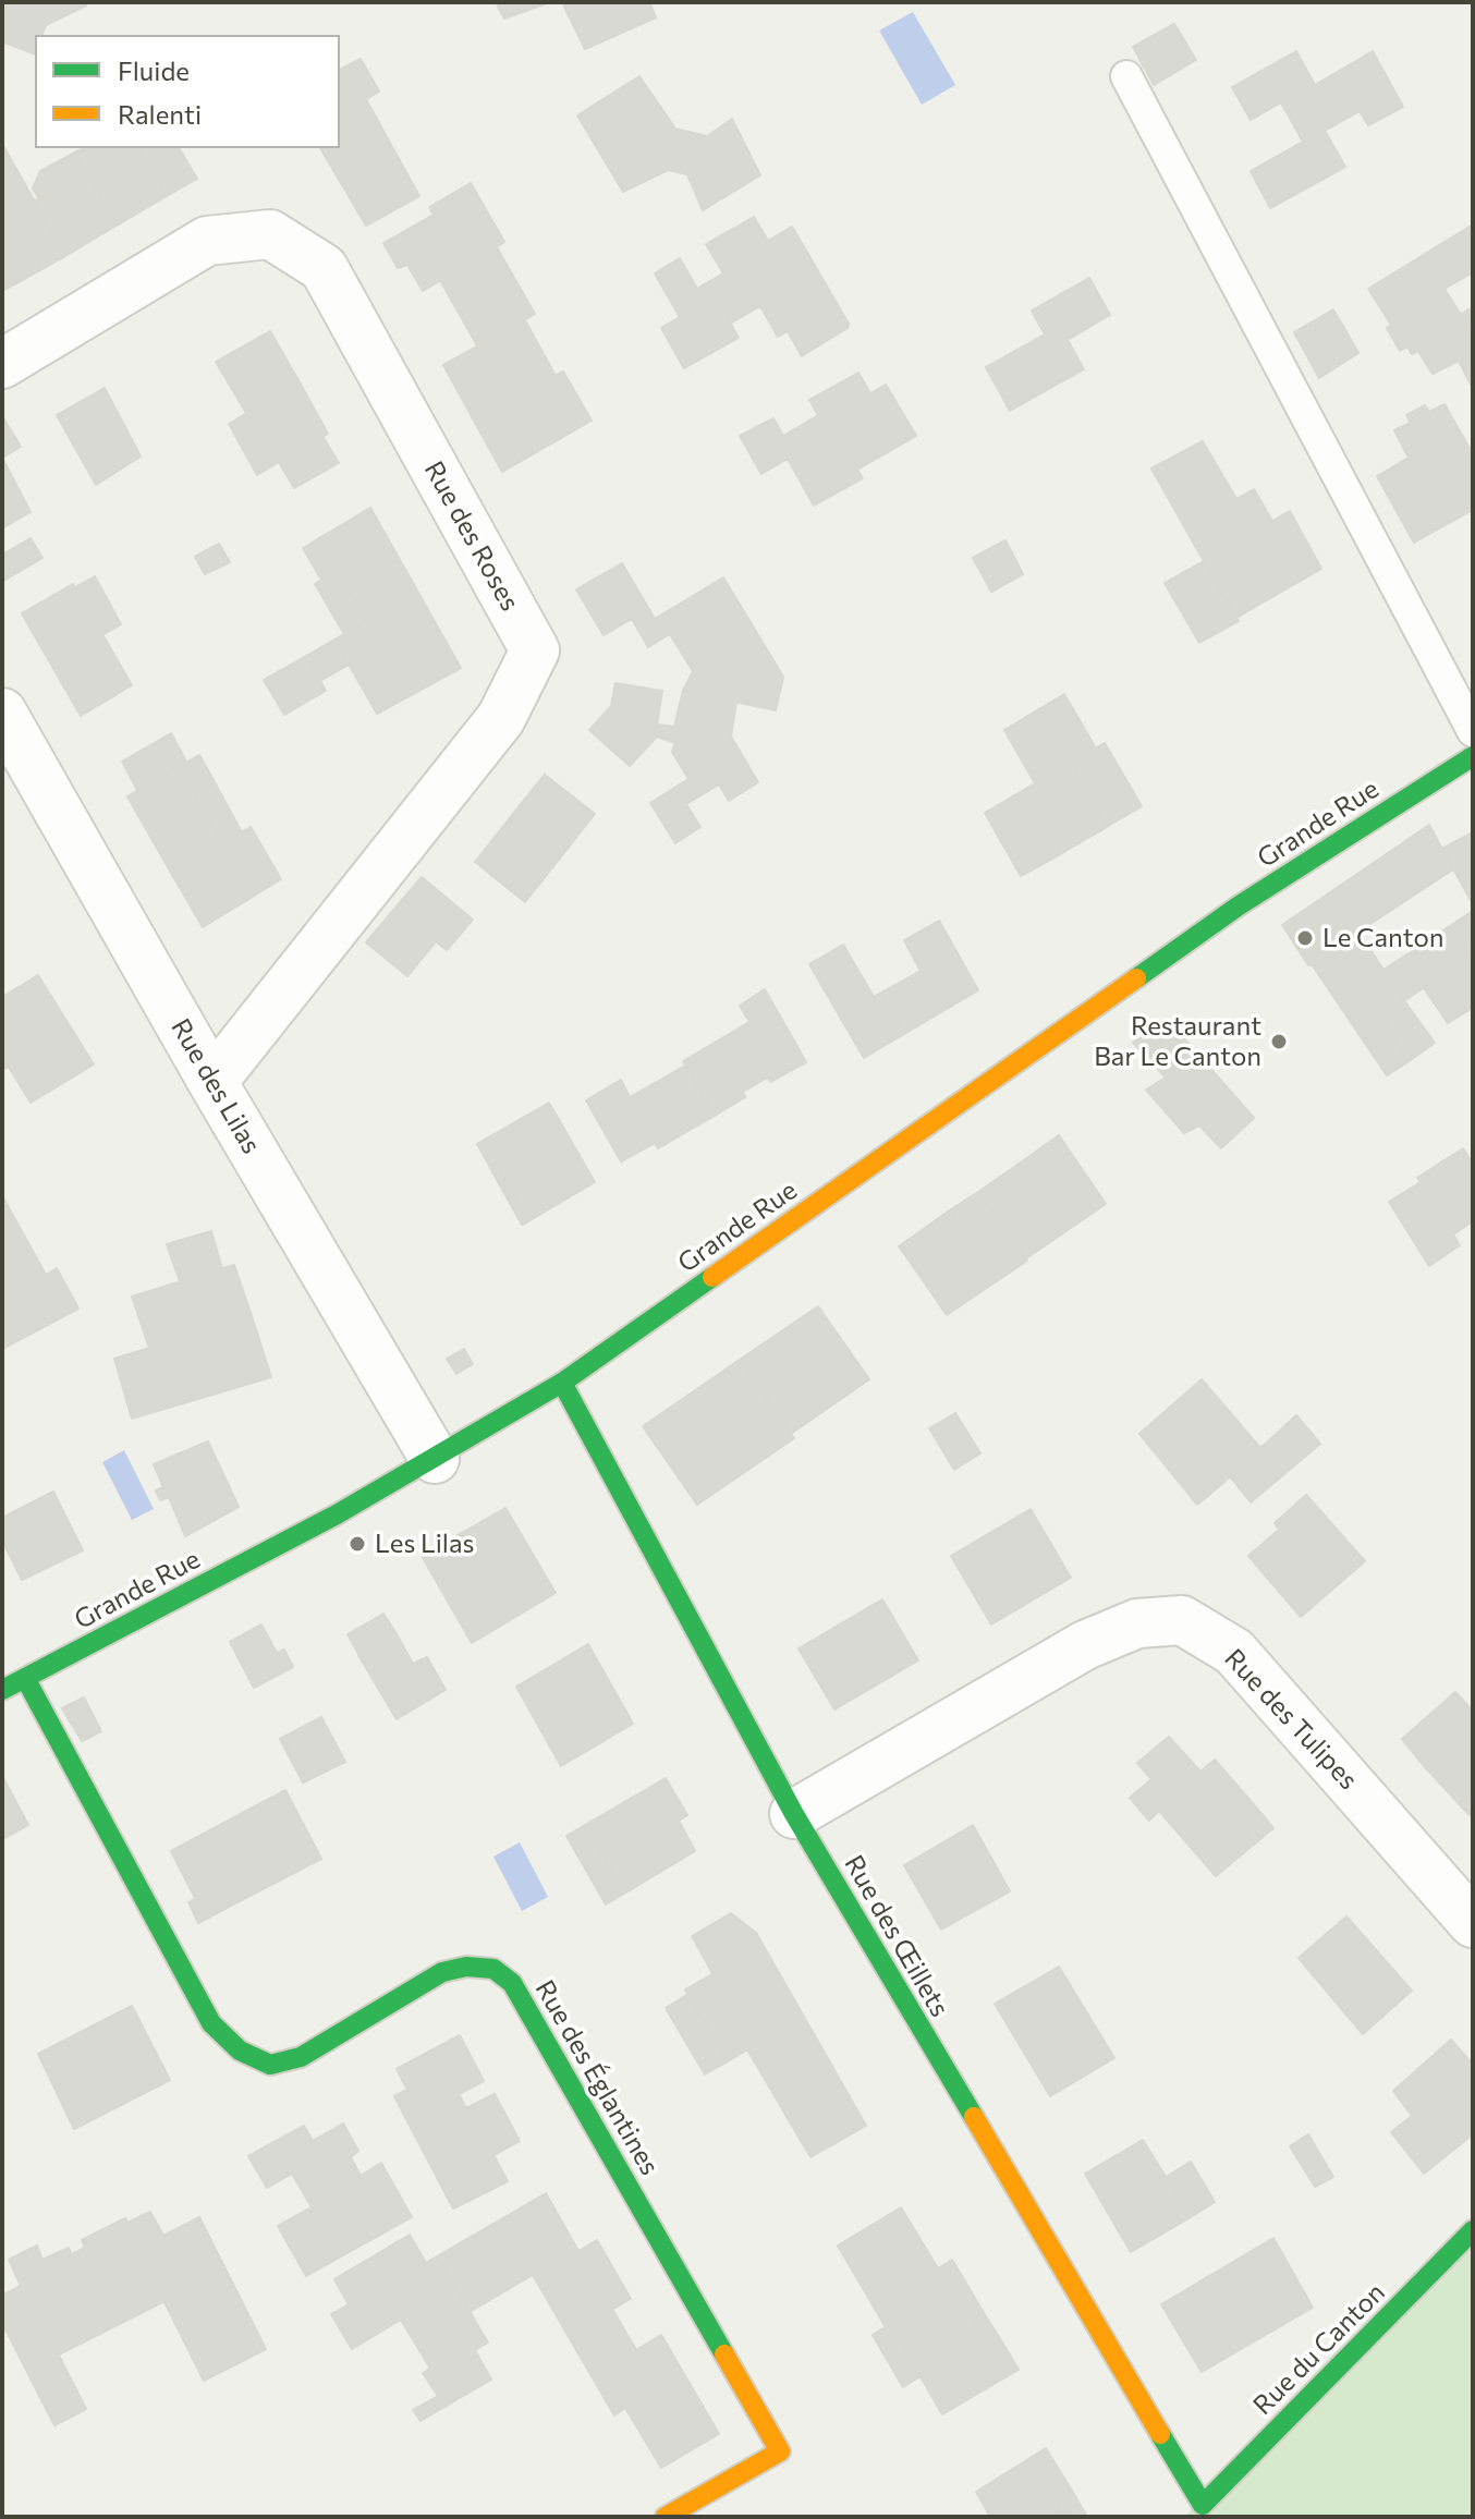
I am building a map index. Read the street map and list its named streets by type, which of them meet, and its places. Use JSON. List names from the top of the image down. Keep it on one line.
{"streets":{"street":["Rue des Roses","Grande Rue","Rue des Lilas","Rue des Tulipes","Rue des Œillets","Rue des Églantines","Rue du Canton"]},"crossings":[["Rue des Roses","Rue des Lilas"],["Grande Rue","Rue des Lilas"],["Grande Rue","Rue des Œillets"],["Grande Rue","Rue des Églantines"],["Rue des Tulipes","Rue des Œillets"],["Rue des Œillets","Rue du Canton"]],"places":["Le Canton","Restaurant Bar Le Canton","Les Lilas"],"legend":["Fluide","Ralenti"]}
